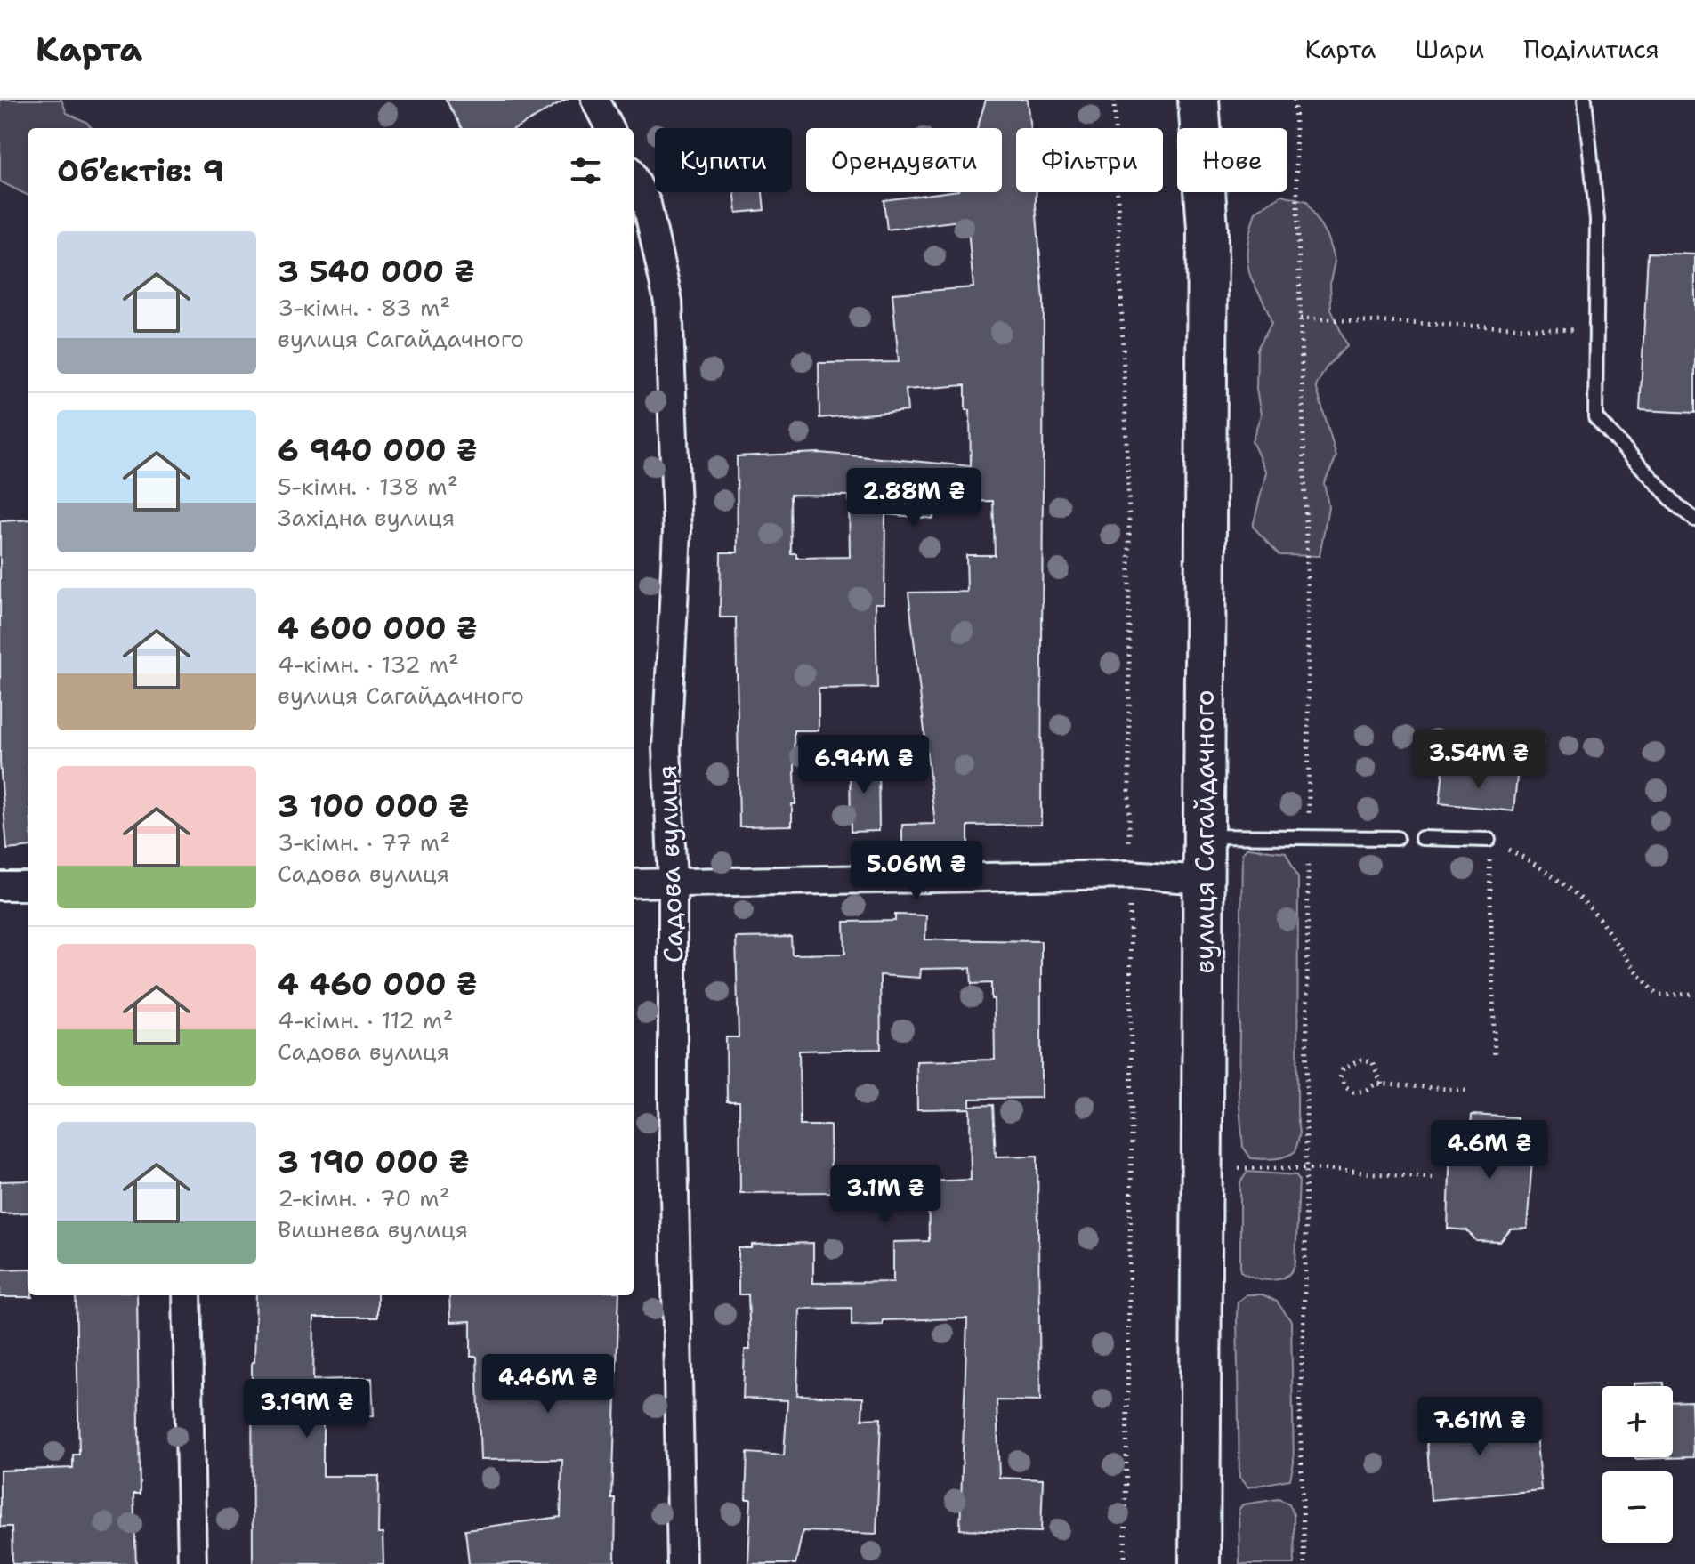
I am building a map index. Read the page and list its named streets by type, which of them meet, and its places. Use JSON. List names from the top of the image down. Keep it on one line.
{"streets":{"main road":["вулиця Сагайдачного"],"street":["Садова вулиця"]},"page":{"header":"Карта","nav":["Карта","Шари","Поділитися"],"chip":["Купити","Орендувати","Фільтри","Нове"],"heading":"Об’єктів: 9","list":[{"name":"3 540 000 ₴","note":"3-кімн. · 83 m² · вулиця Сагайдачного"},{"name":"6 940 000 ₴","note":"5-кімн. · 138 m² · Західна вулиця"},{"name":"4 600 000 ₴","note":"4-кімн. · 132 m² · вулиця Сагайдачного"},{"name":"3 100 000 ₴","note":"3-кімн. · 77 m² · Садова вулиця"},{"name":"4 460 000 ₴","note":"4-кімн. · 112 m² · Садова вулиця"},{"name":"3 190 000 ₴","note":"2-кімн. · 70 m² · Вишнева вулиця"}],"price":["2.88M ₴","3.54M ₴","6.94M ₴","5.06M ₴","4.6M ₴","3.1M ₴","4.46M ₴","3.19M ₴","7.61M ₴"],"map_buttons":["+","−"]}}
